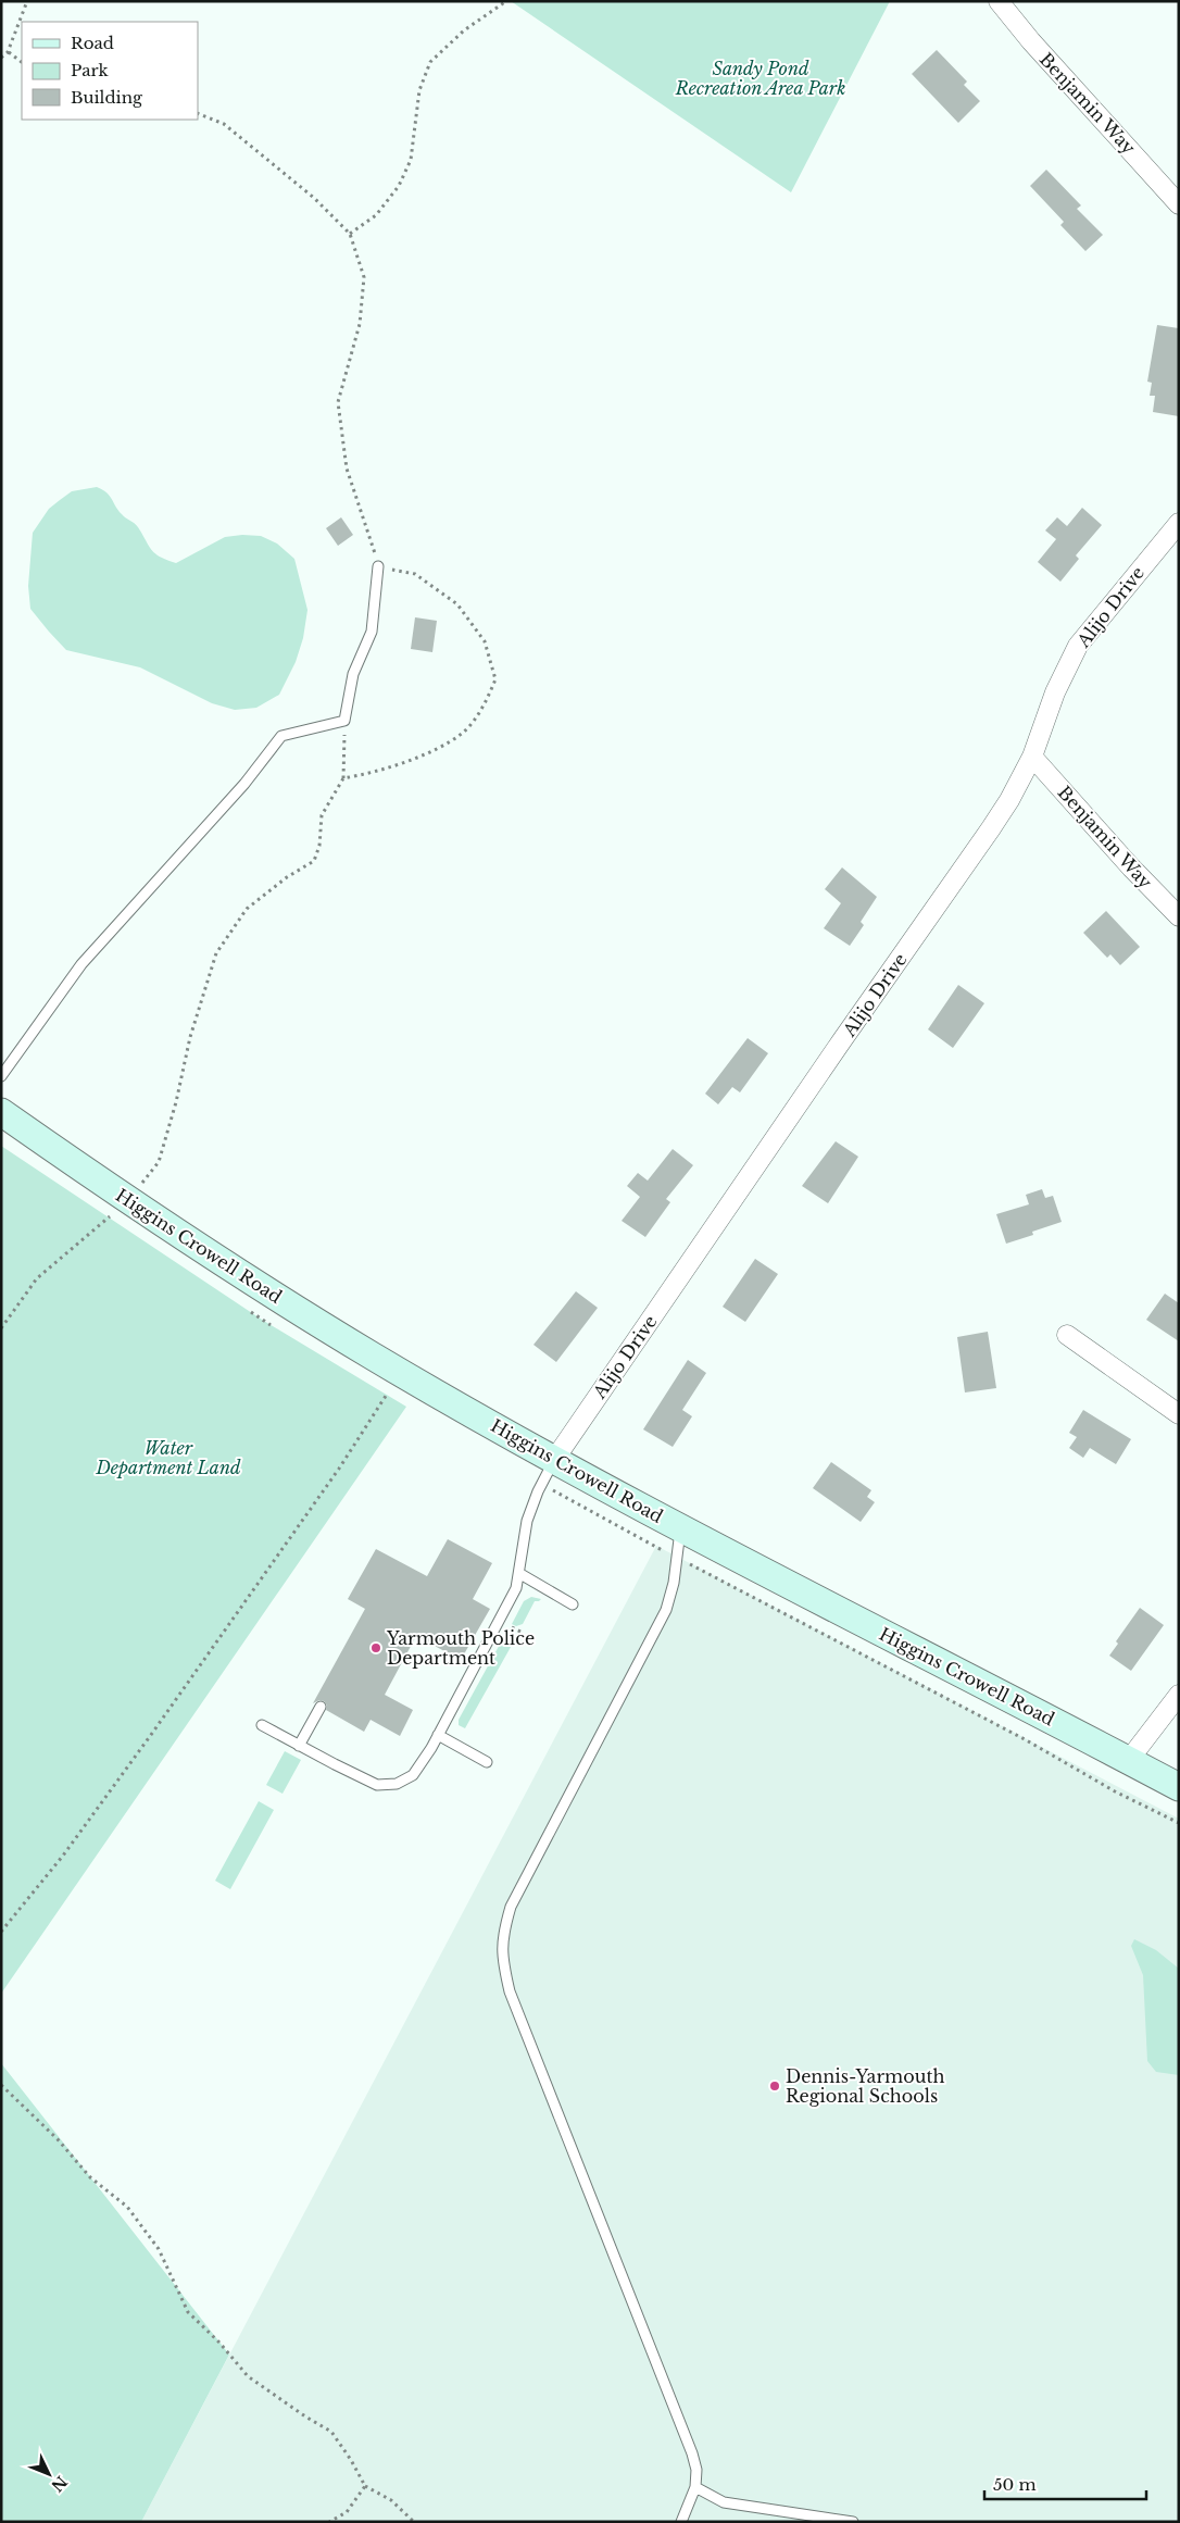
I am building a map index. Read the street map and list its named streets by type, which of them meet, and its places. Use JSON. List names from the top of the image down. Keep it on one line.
{"streets":{"main road":["Higgins Crowell Road"],"street":["Benjamin Way","Alijo Drive"]},"crossings":[["Benjamin Way","Alijo Drive"],["Alijo Drive","Higgins Crowell Road"]],"parks":["Sandy Pond Recreation Area Park","Water Department Land"],"places":["Yarmouth Police Department","Dennis-Yarmouth Regional Schools"],"legend":["Road","Park","Building"],"scale_bar":"50 m","north":"bottom right"}
